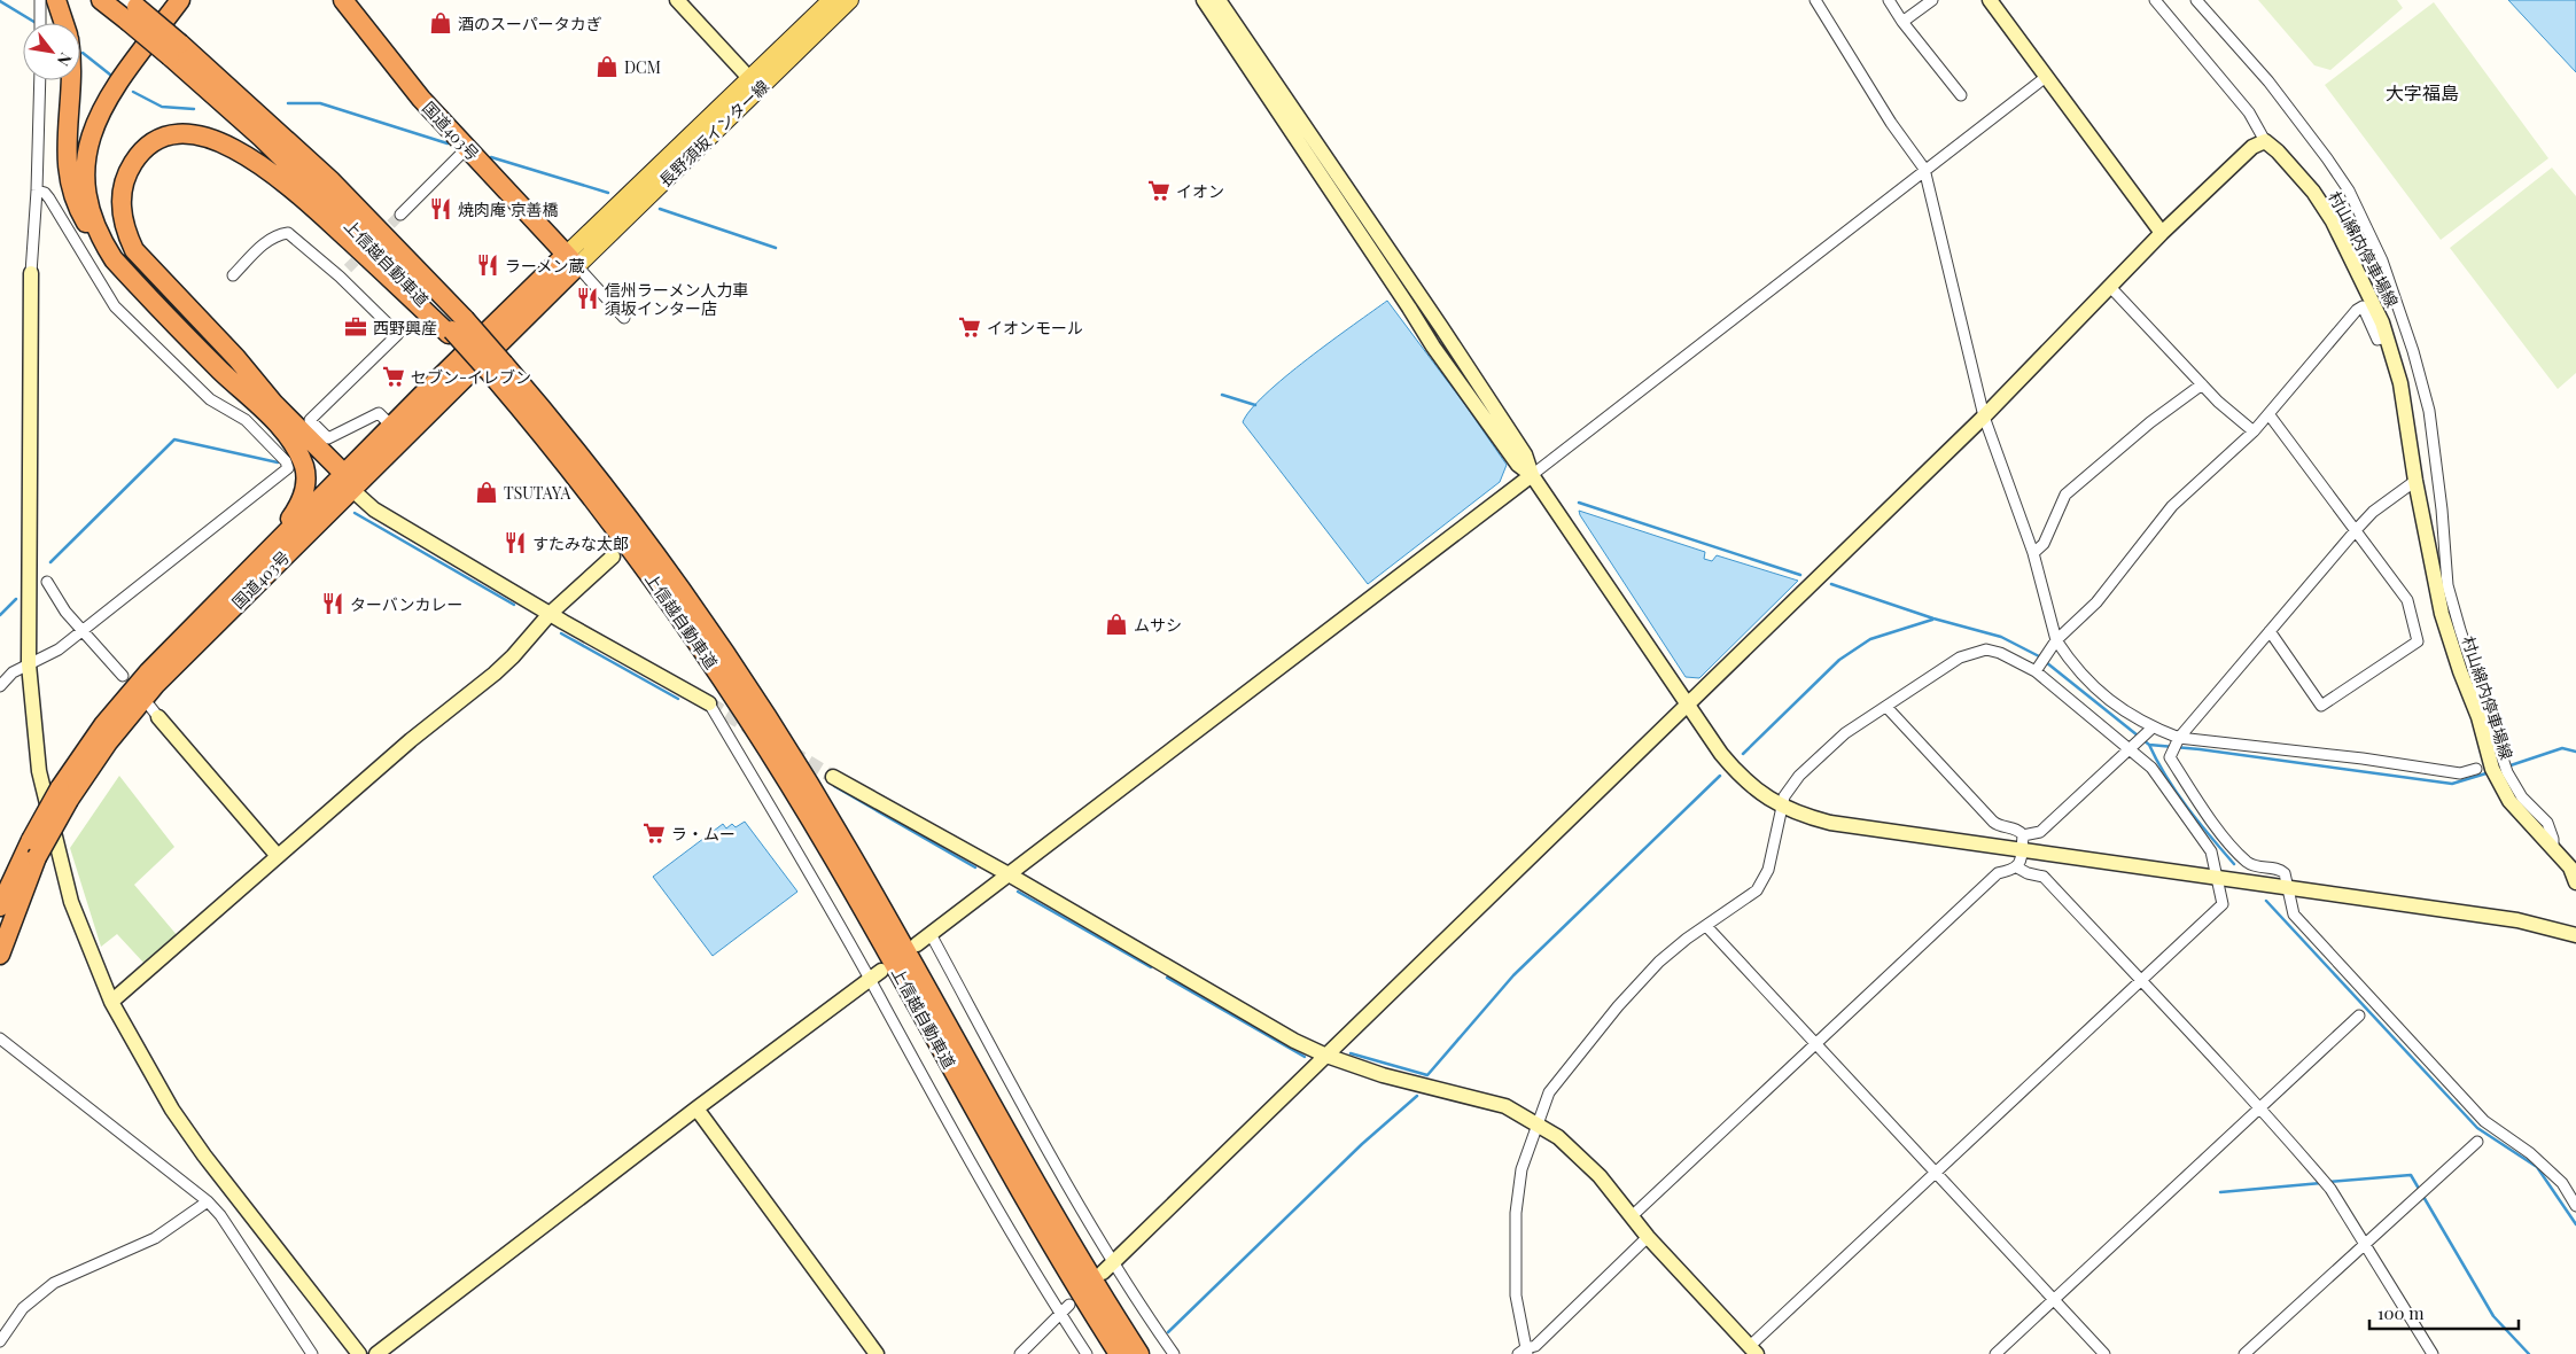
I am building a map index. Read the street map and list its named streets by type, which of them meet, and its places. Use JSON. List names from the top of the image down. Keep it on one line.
{"streets":{"highway":["国道403号","上信越自動車道"],"main road":["長野須坂インター線"],"street":["村山綿内停車場線"]},"crossings":[["国道403号","長野須坂インター線"]],"districts":["大字福島"],"places":{"shop":["酒のスーパータカぎ","DCM","TSUTAYA","ムサシ"],"supermarket":["イオン","イオンモール","セブン-イレブン","ラ・ムー"],"restaurant":["焼肉庵 京善橋","ラーメン蔵","信州ラーメン人力車 須坂インター店","すたみな太郎","ターバンカレー"],"office":["西野興産"]},"scale_bar":"100 m","north":"bottom right"}
